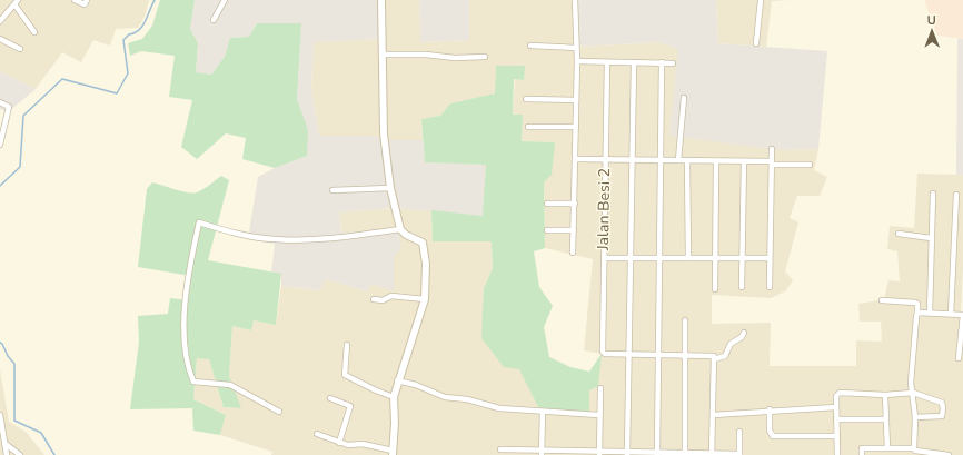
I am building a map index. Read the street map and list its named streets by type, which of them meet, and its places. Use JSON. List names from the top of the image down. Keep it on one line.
{"streets":{"street":["Jalan Besi 2"]},"north":"top"}
